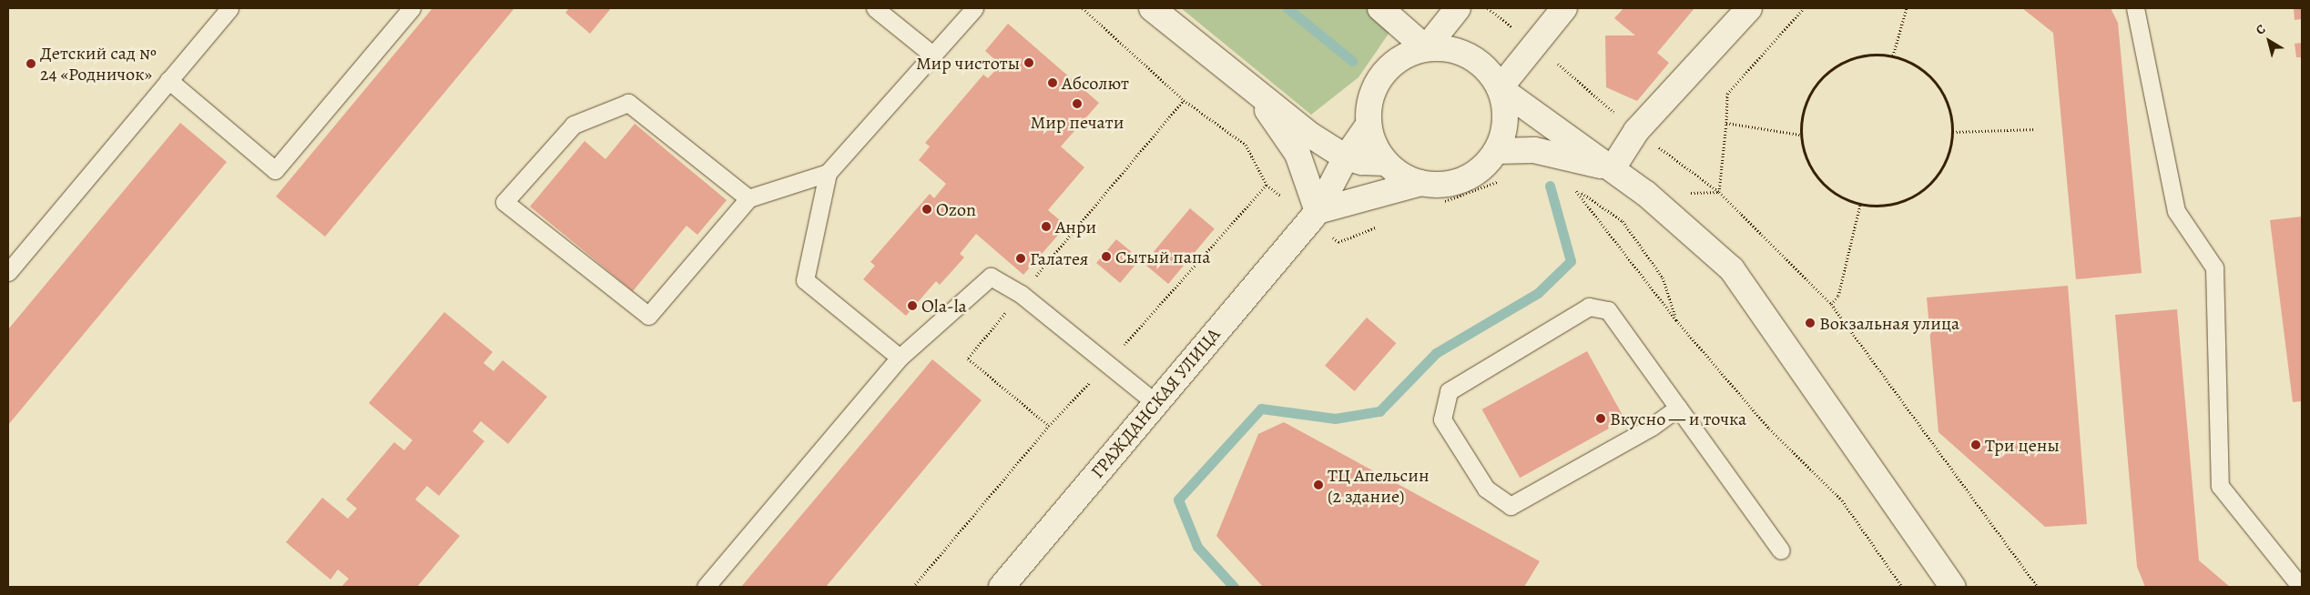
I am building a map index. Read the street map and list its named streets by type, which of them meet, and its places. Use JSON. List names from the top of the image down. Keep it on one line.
{"streets":{"main road":["ГРАЖДАНСКАЯ УЛИЦА"]},"places":["Мир чистоты","Детский сад № 24 «Родничок»","Абсолют","Мир печати","Ozon","Анри","Сытый папа","Галатея","Ola-la","Вокзальная улица","Вкусно — и точка","Три цены","ТЦ Апельсин (2 здание)"],"north":"top left"}
